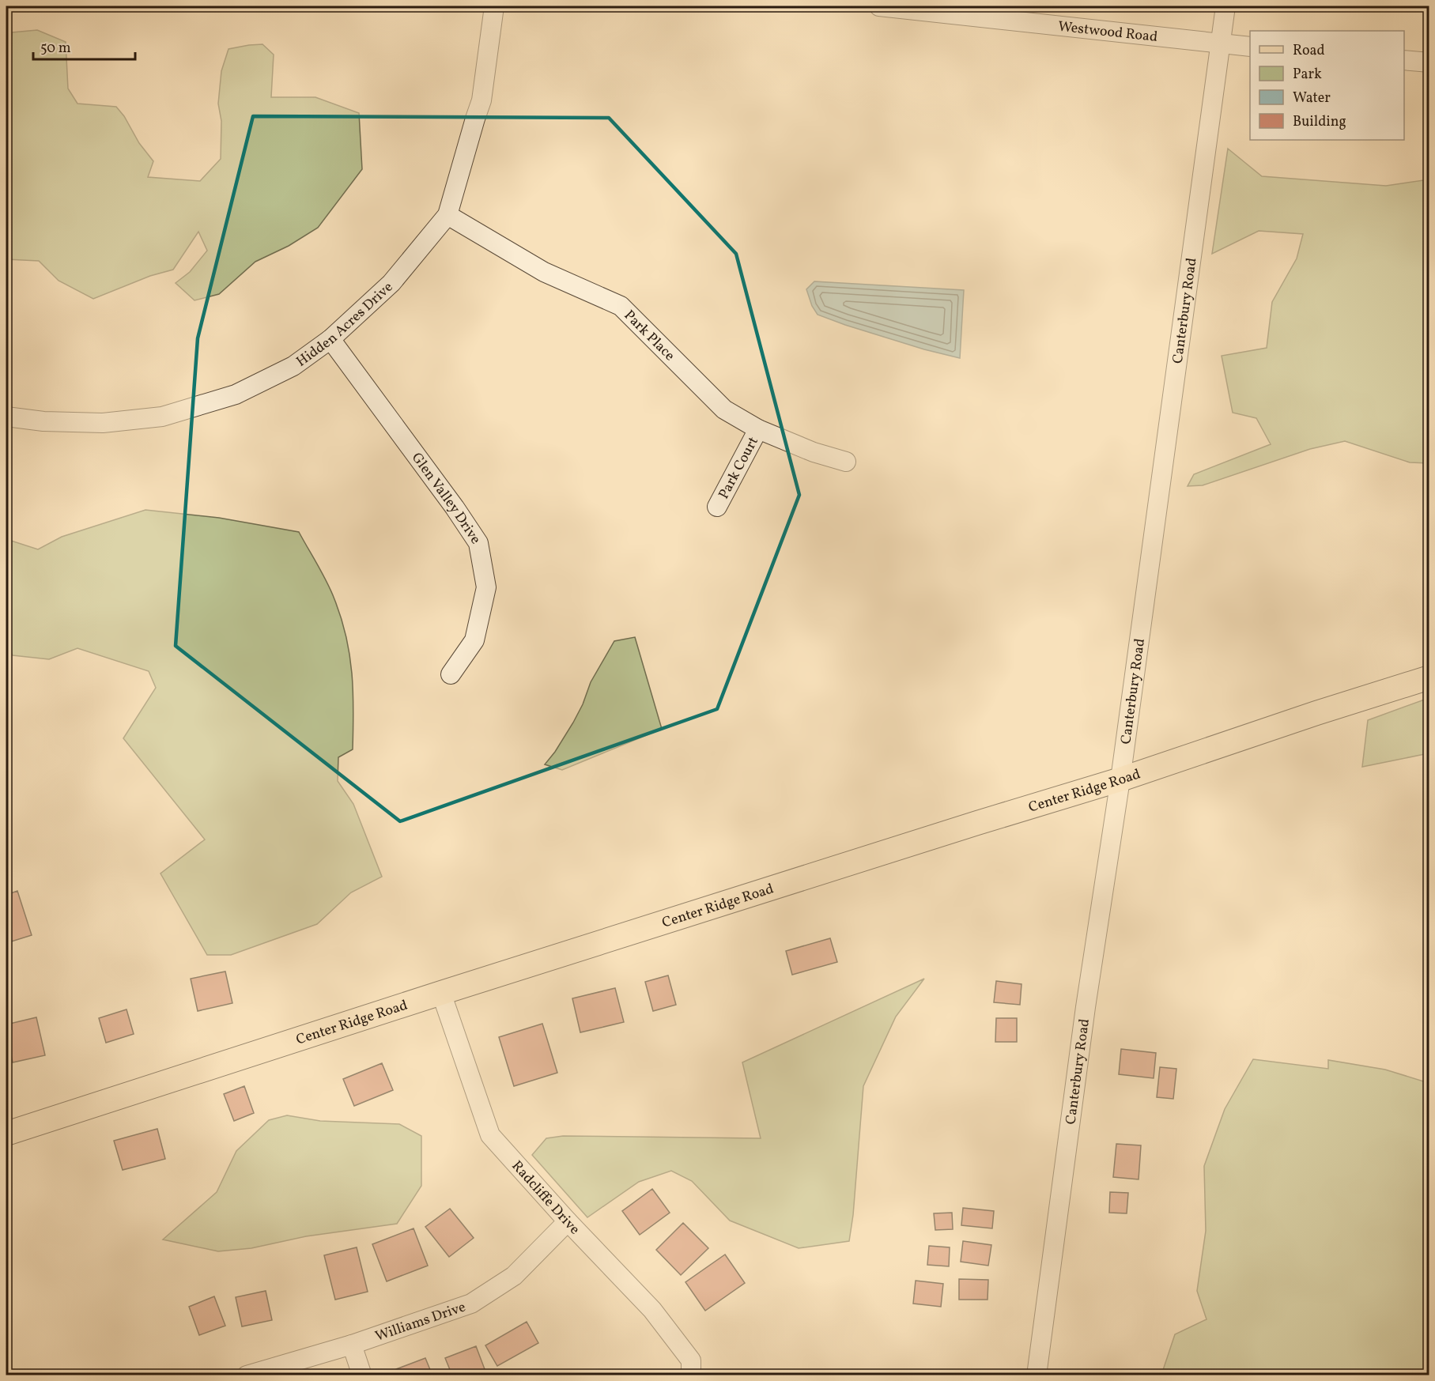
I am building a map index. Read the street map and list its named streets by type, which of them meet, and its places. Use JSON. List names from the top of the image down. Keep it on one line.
{"streets":{"main road":["Center Ridge Road"],"street":["Westwood Road","Canterbury Road","Hidden Acres Drive","Park Place","Park Court","Glen Valley Drive","Radcliffe Drive","Williams Drive"]},"crossings":[["Westwood Road","Canterbury Road"],["Canterbury Road","Center Ridge Road"],["Hidden Acres Drive","Park Place"],["Hidden Acres Drive","Glen Valley Drive"],["Park Place","Park Court"],["Center Ridge Road","Radcliffe Drive"],["Radcliffe Drive","Williams Drive"]],"legend":["Road","Park","Water","Building"],"scale_bar":"50 m"}
